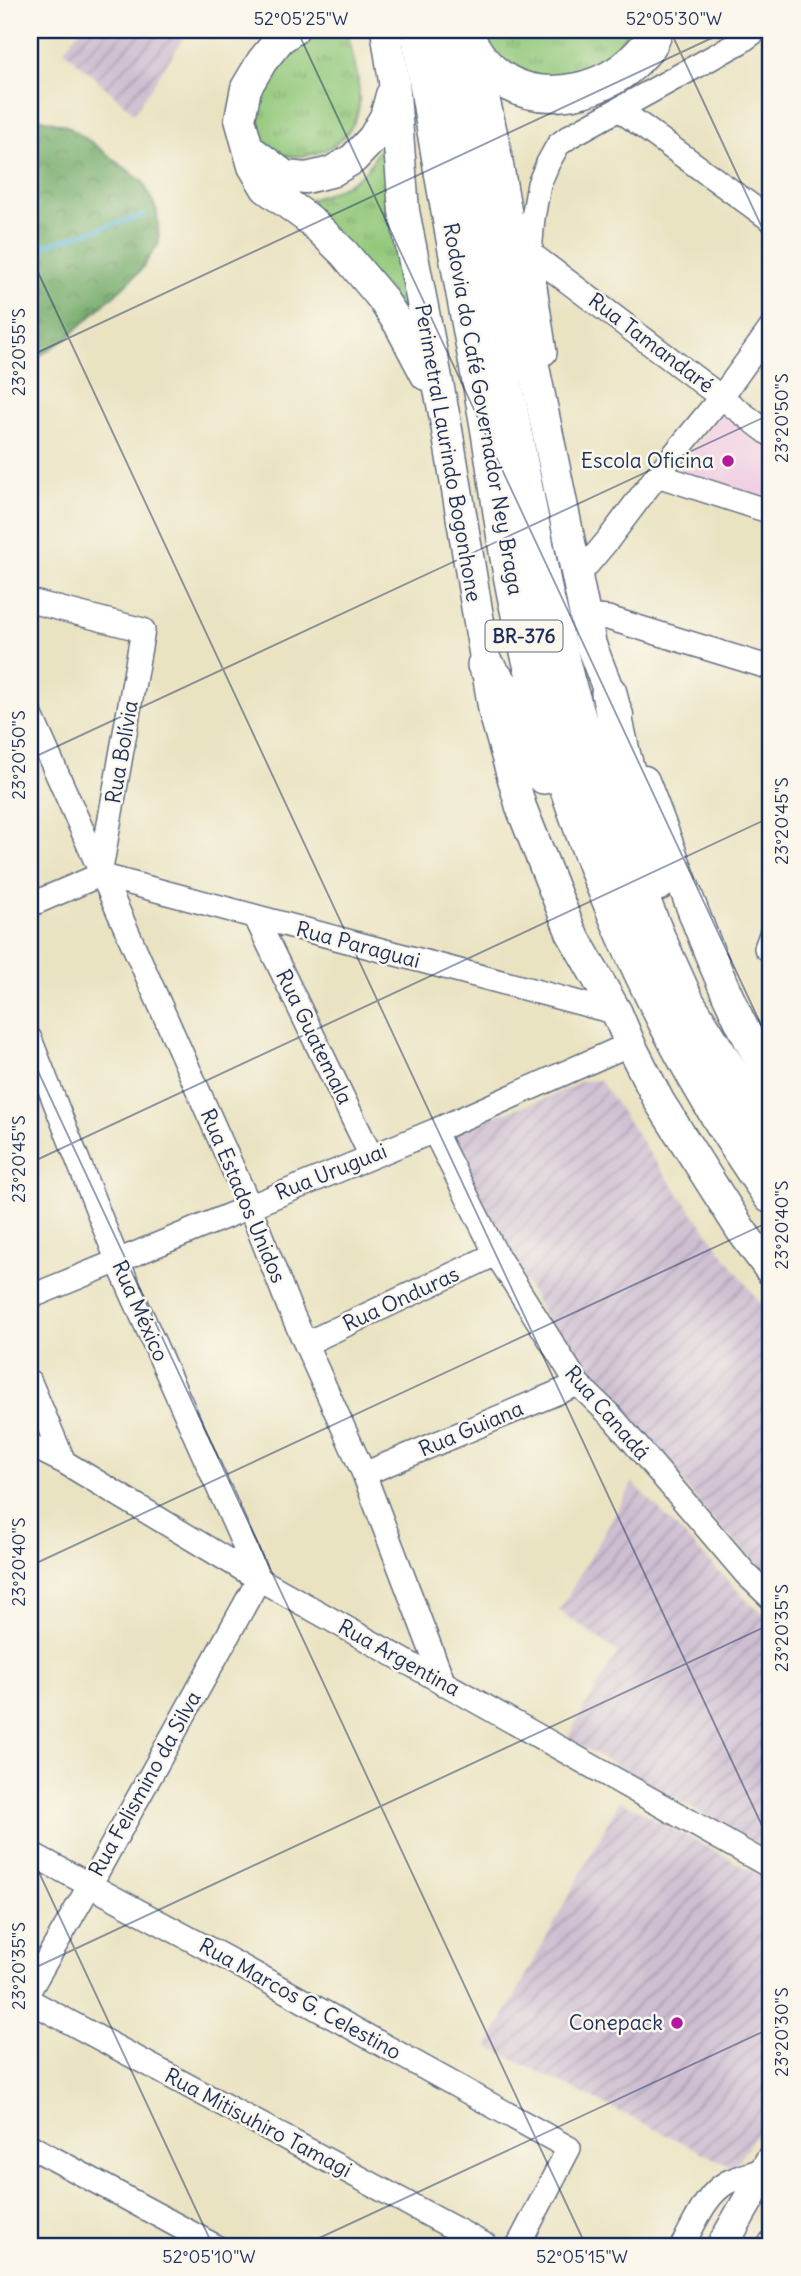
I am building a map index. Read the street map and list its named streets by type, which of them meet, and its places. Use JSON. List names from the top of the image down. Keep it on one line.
{"streets":{"highway":["Rodovia do Café Governador Ney Braga","BR-376"],"main road":["Perimetral Laurindo Bogonhone"],"street":["Rua Tamandaré","Rua Bolívia","Rua Paraguai","Rua Guatemala","Rua Uruguai","Rua Estados Unidos","Rua Onduras","Rua México","Rua Canadá","Rua Guiana","Rua Argentina","Rua Felismino da Silva","Rua Marcos G. Celestino","Rua Mitisuhiro Tamagi"]},"crossings":[["Perimetral Laurindo Bogonhone","Rua Paraguai"],["Perimetral Laurindo Bogonhone","Rua Uruguai"],["Rua Bolívia","Rua Paraguai"],["Rua Bolívia","Rua Estados Unidos"],["Rua Paraguai","Rua Guatemala"],["Rua Paraguai","Rua Estados Unidos"],["Rua Guatemala","Rua Uruguai"],["Rua Uruguai","Rua Estados Unidos"],["Rua Uruguai","Rua México"],["Rua Uruguai","Rua Canadá"],["Rua Estados Unidos","Rua Onduras"],["Rua Estados Unidos","Rua Guiana"],["Rua Estados Unidos","Rua Argentina"],["Rua Onduras","Rua Canadá"],["Rua México","Rua Argentina"],["Rua México","Rua Felismino da Silva"],["Rua Canadá","Rua Guiana"],["Rua Argentina","Rua Felismino da Silva"],["Rua Felismino da Silva","Rua Marcos G. Celestino"]],"places":["Escola Oficina","Conepack"],"coordinates":["52°05'25\"W","52°05'30\"W","23°20'55\"S","23°20'50\"S","23°20'45\"S","23°20'40\"S","23°20'35\"S","23°20'30\"S","52°05'10\"W","52°05'15\"W"]}
